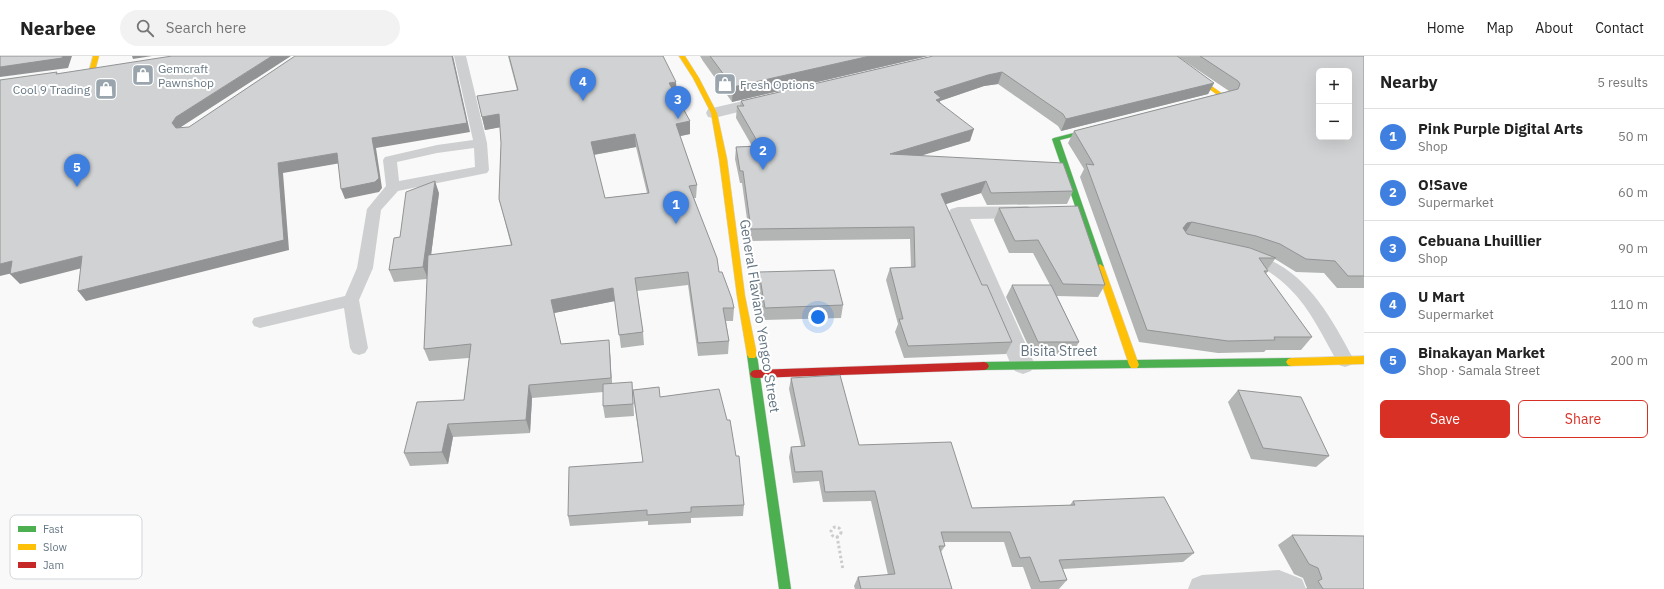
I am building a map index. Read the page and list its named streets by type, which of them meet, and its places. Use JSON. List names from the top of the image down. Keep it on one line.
{"streets":{"street":["General Flaviano Yengco Street","Bisita Street"]},"crossings":[["General Flaviano Yengco Street","Bisita Street"]],"places":{"shop":["Gemcraft Pawnshop","Fresh Options","Cool 9 Trading"]},"legend":["Fast","Slow","Jam"],"page":{"header":"Nearbee","search":"Search here","nav":["Home","Map","About","Contact"],"heading":["Nearby","5 results"],"map_buttons":["+","−"],"pins":["4","3","2","5","1"],"list":[{"mark":"1","name":"Pink Purple Digital Arts","note":"Shop","value":"50 m"},{"mark":"2","name":"O!Save","note":"Supermarket","value":"60 m"},{"mark":"3","name":"Cebuana Lhuillier","note":"Shop","value":"90 m"},{"mark":"4","name":"U Mart","note":"Supermarket","value":"110 m"},{"mark":"5","name":"Binakayan Market","note":"Shop · Samala Street","value":"200 m"}],"buttons":["Save","Share"]}}
